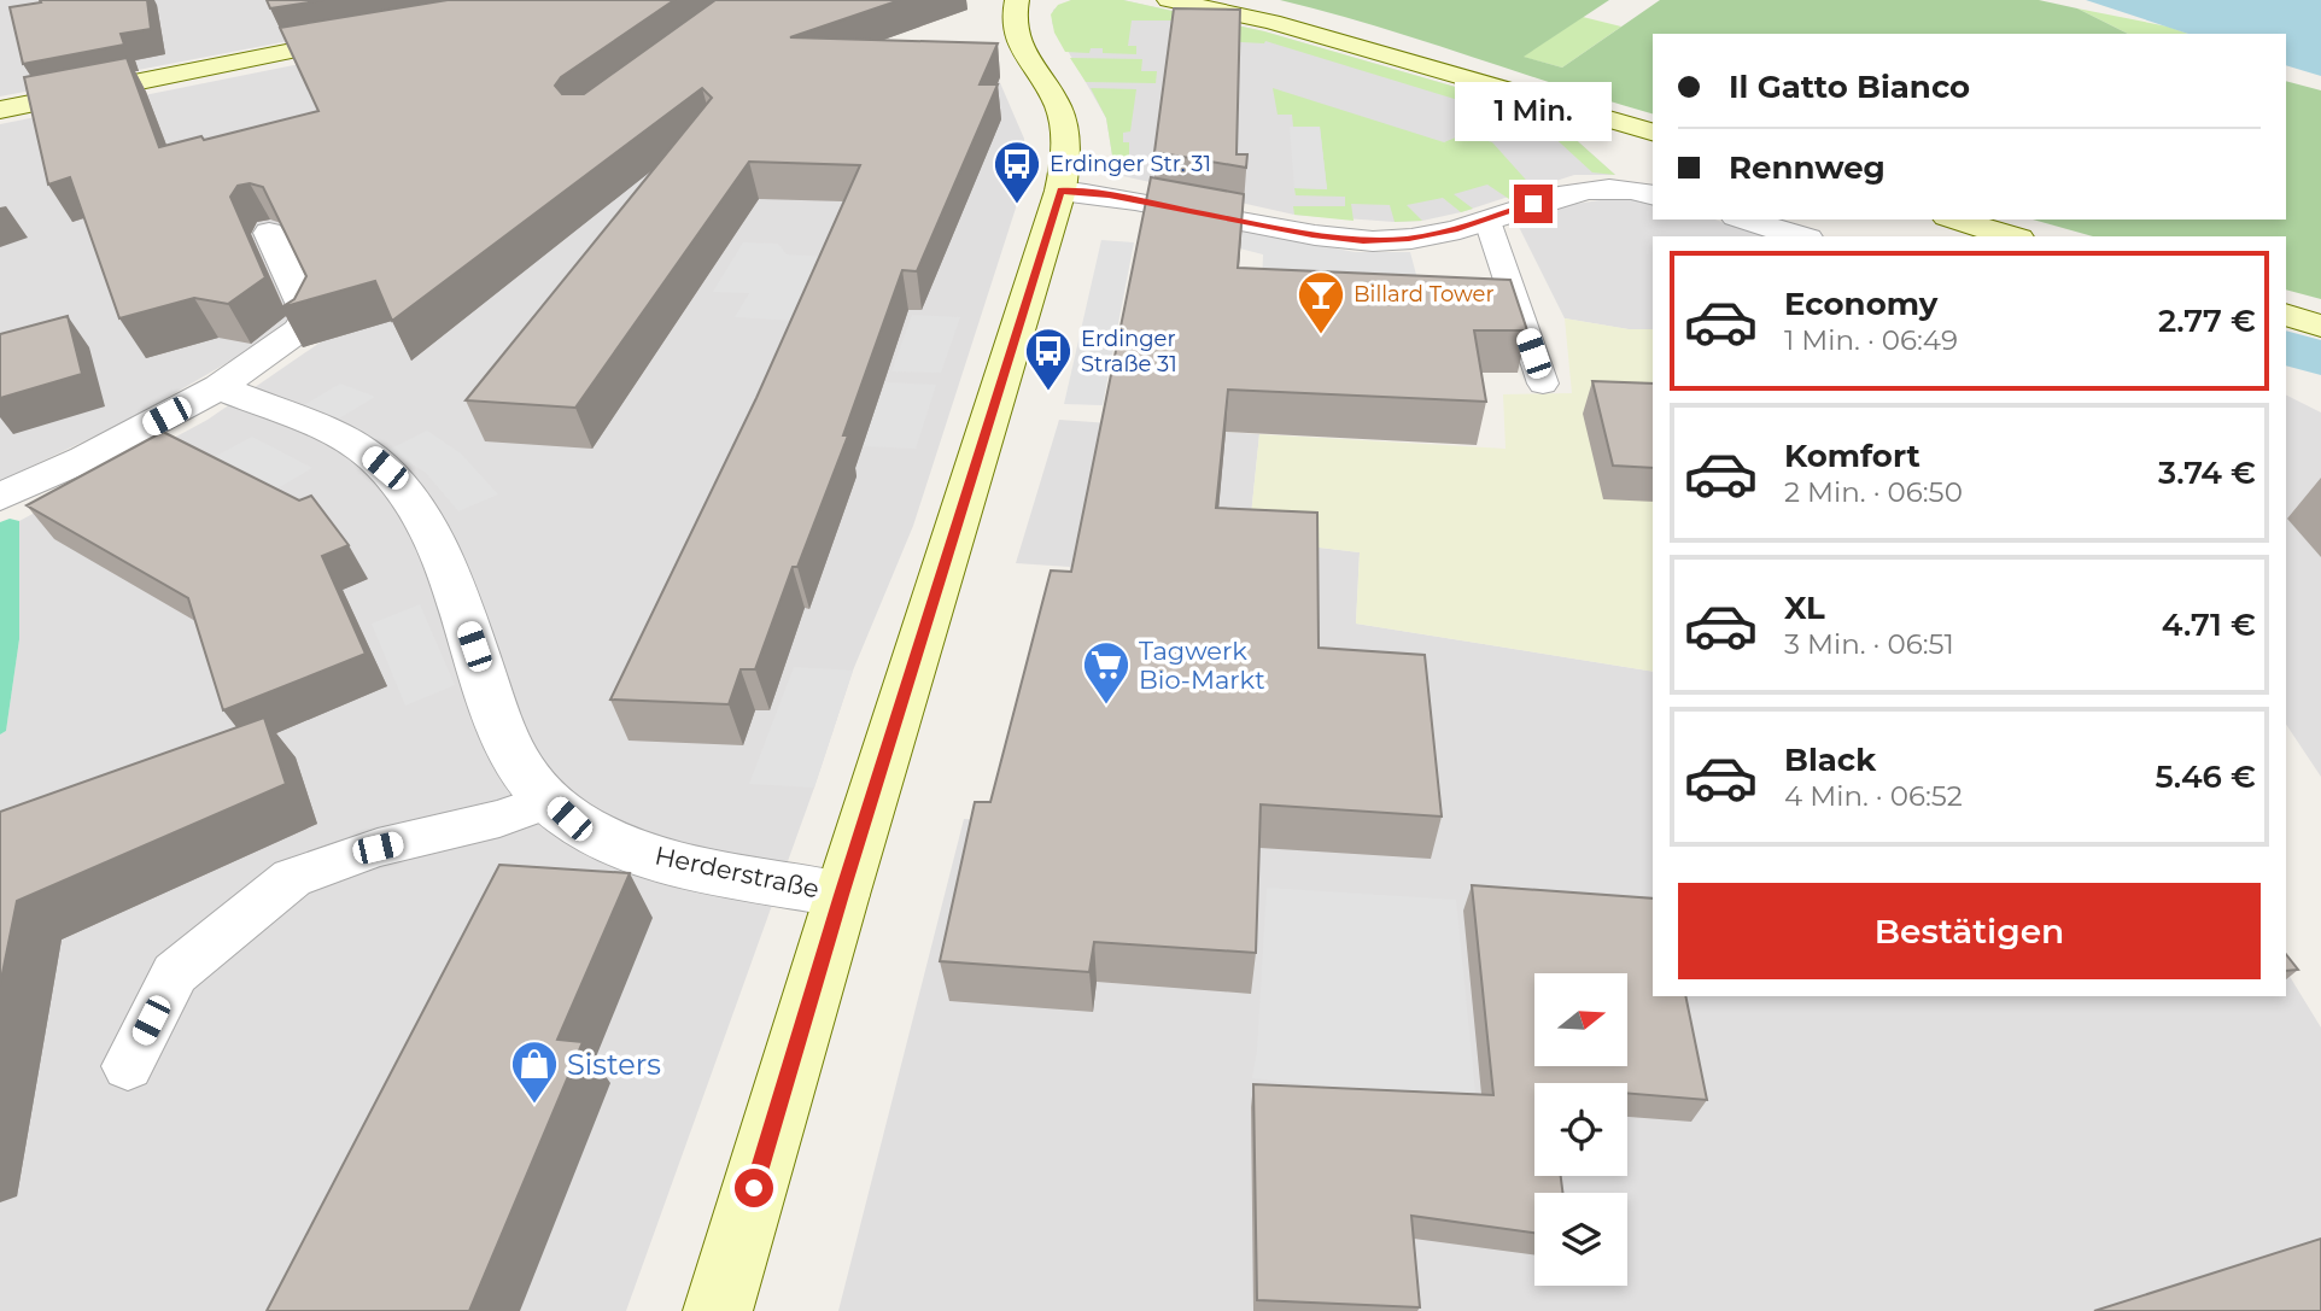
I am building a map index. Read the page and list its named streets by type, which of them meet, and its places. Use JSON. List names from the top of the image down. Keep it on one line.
{"streets":{"street":["Herderstraße"]},"places":{"bus stop":["Erdinger Str. 31","Erdinger Straße 31"],"bar":["Billard Tower"],"supermarket":["Tagwerk Bio-Markt"],"shop":["Sisters"]},"north":"right","page":{"banner":["Il Gatto Bianco","Rennweg"],"bubble":"1 Min.","list":[{"name":"Economy","note":"1 Min. · 06:49","value":"2.77 €"},{"name":"Komfort","note":"2 Min. · 06:50","value":"3.74 €"},{"name":"XL","note":"3 Min. · 06:51","value":"4.71 €"},{"name":"Black","note":"4 Min. · 06:52","value":"5.46 €"}],"buttons":"Bestätigen"}}
